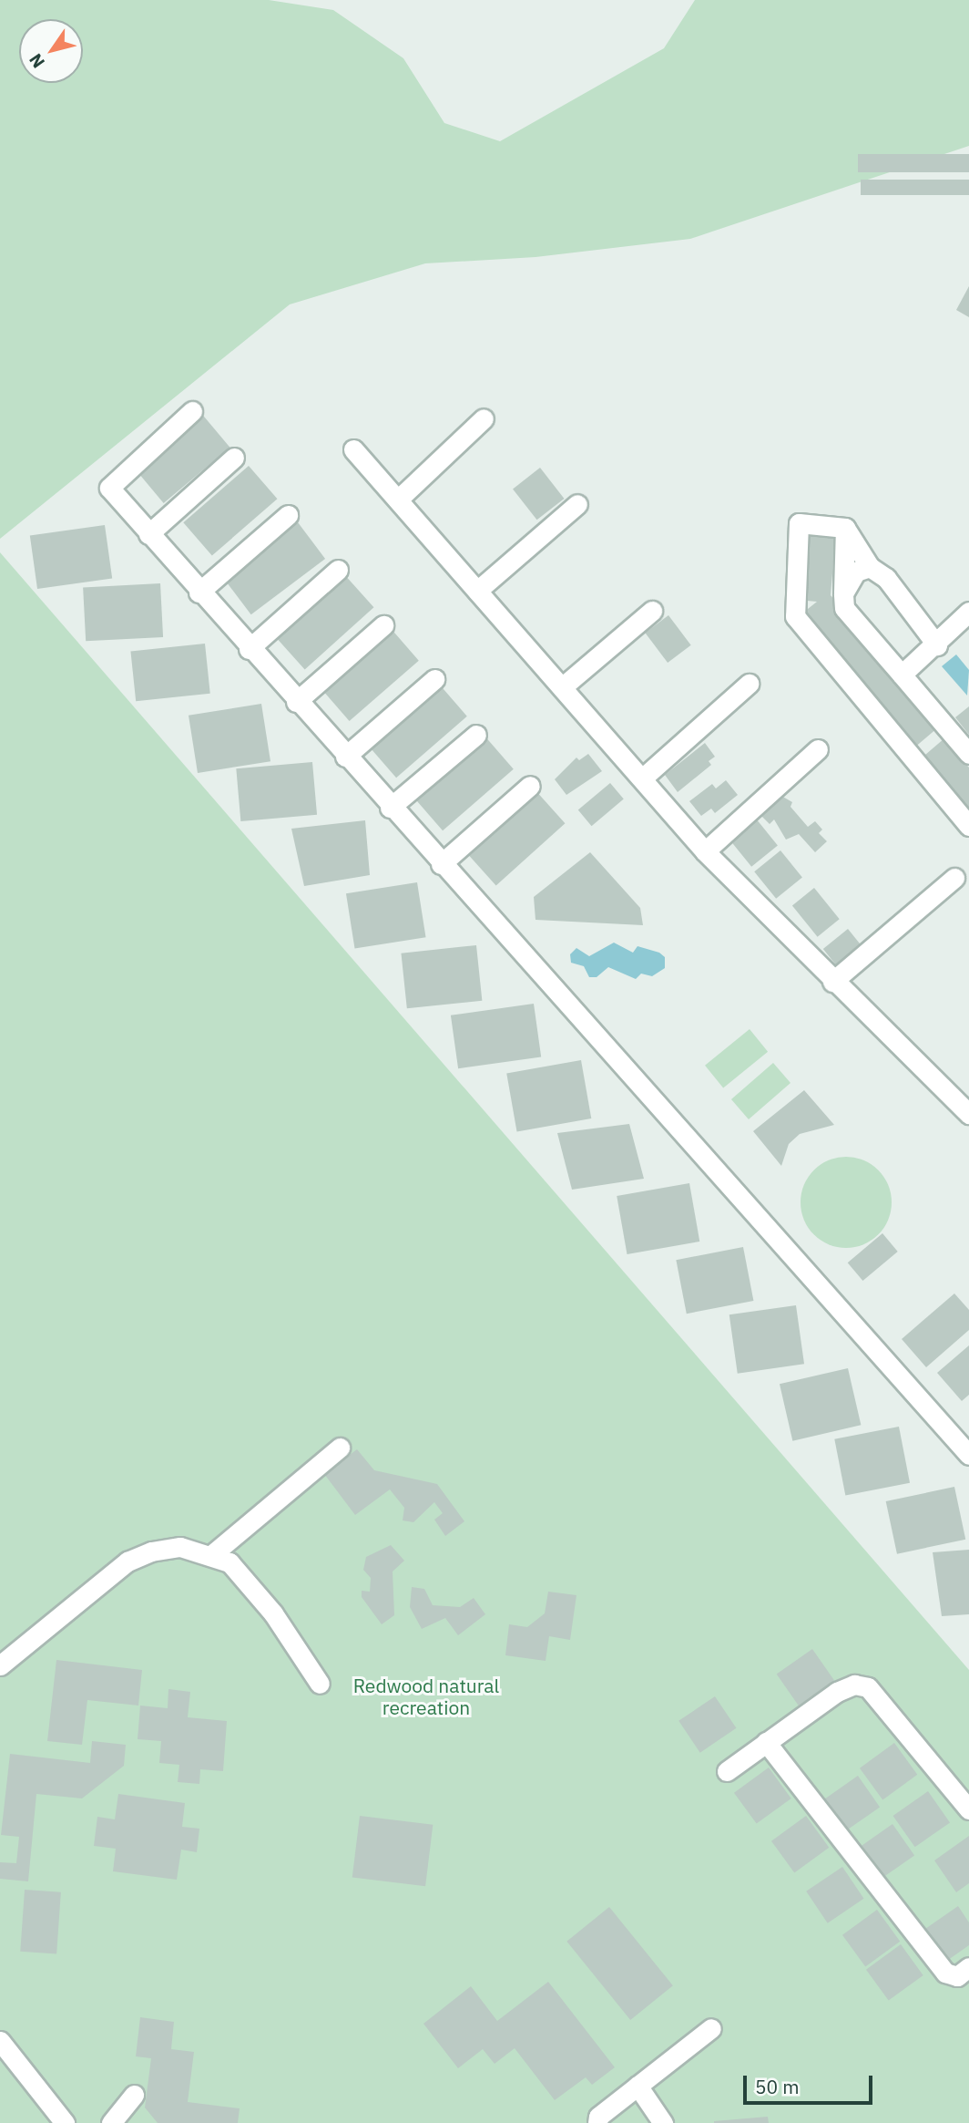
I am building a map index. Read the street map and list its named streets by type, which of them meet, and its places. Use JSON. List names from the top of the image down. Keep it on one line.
{"parks":["Redwood natural recreation"],"scale_bar":"50 m","north":"bottom left"}
